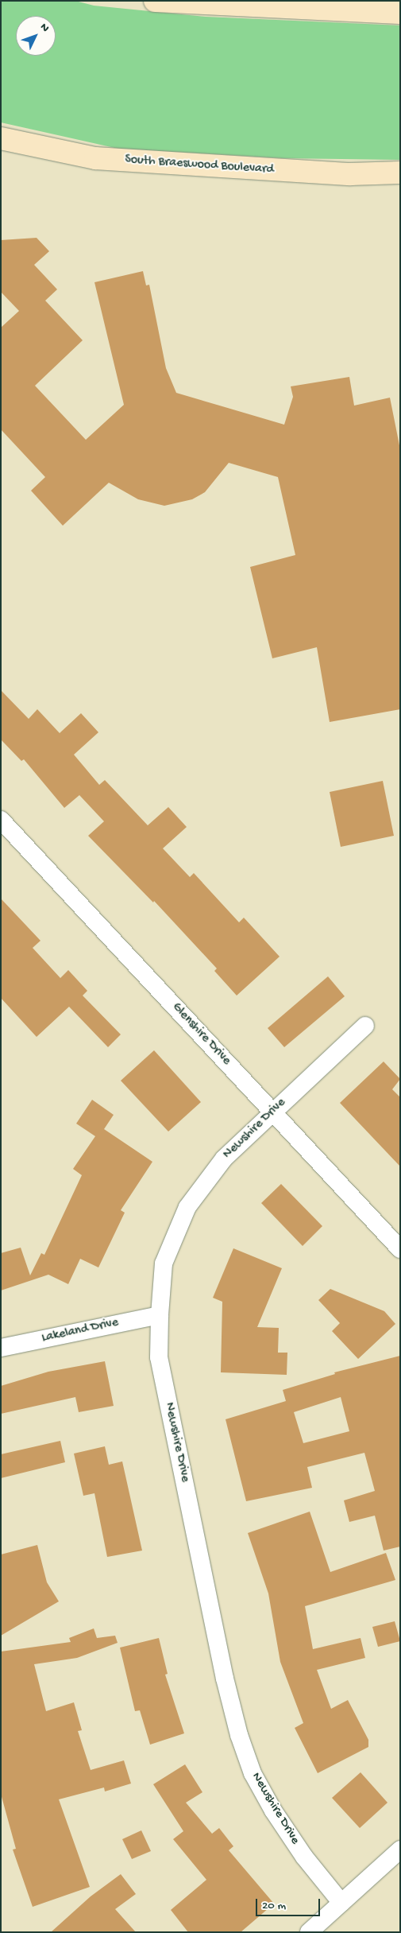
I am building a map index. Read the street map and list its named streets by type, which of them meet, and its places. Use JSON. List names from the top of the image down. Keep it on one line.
{"streets":{"main road":["South Braeswood Boulevard"],"street":["Glenshire Drive","Newshire Drive","Lakeland Drive"]},"crossings":[["Glenshire Drive","Newshire Drive"],["Newshire Drive","Lakeland Drive"]],"scale_bar":"20 m","north":"top right"}
